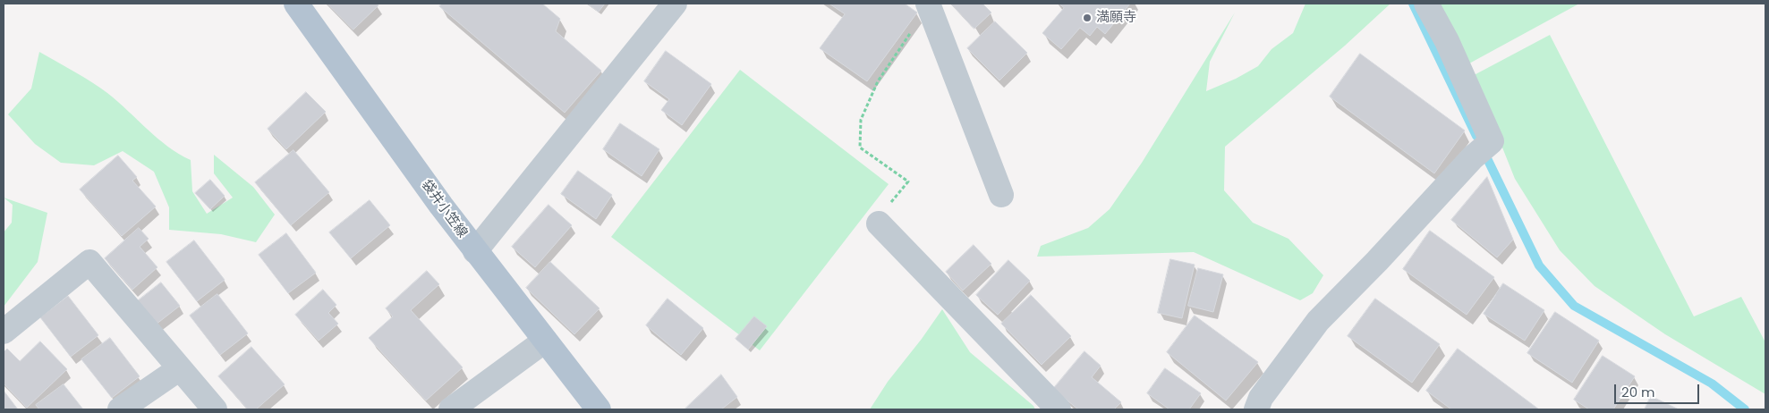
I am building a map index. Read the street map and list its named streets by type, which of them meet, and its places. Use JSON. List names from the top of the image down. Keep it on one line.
{"streets":{"main road":["袋井小笠線"]},"places":["満願寺"],"scale_bar":"20 m"}
